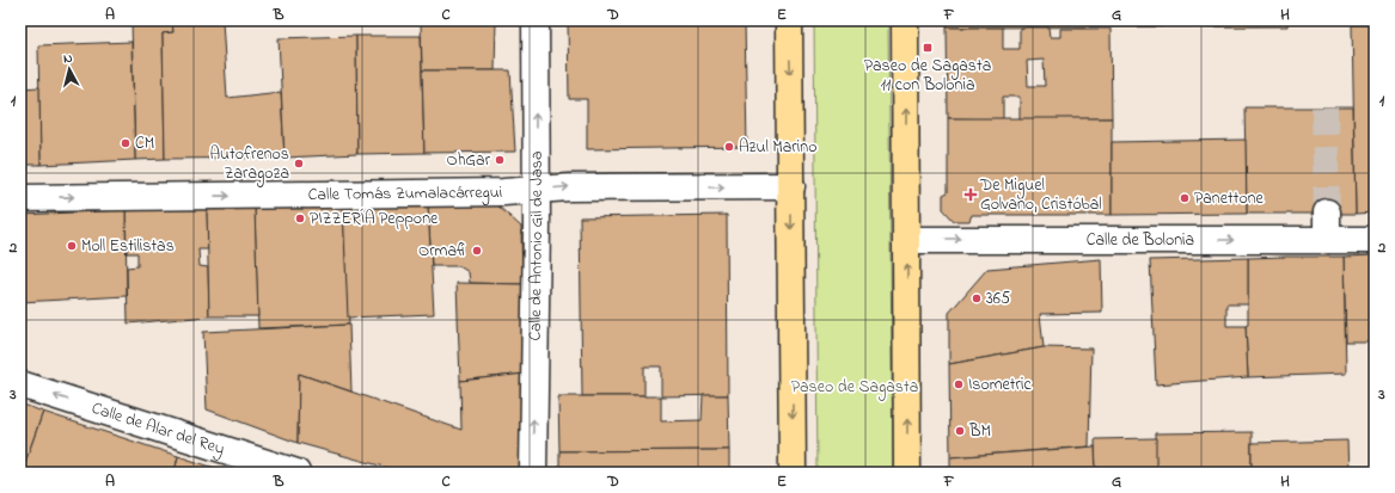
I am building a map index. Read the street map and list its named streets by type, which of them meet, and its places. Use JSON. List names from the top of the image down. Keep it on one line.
{"streets":{"street":["Calle Tomás Zumalacárregui","Calle de Bolonia","Calle de Antonio Gil de Jasa","Calle de Alar del Rey"]},"crossings":[["Calle Tomás Zumalacárregui","Calle de Antonio Gil de Jasa"]],"one_way":["Calle Tomás Zumalacárregui","Calle de Bolonia","Calle de Antonio Gil de Jasa","Calle de Alar del Rey"],"parks":["Paseo de Sagasta"],"places":{"transit":["Paseo de Sagasta 11 con Bolonia"],"other":["CM","Azul Marino","OhGar","Autofrenos Zaragoza","Panettone","PIZZERÍA Peppone","Moll Estilistas","Ormafi","365","Isometric","BM"],"health":["De Miguel Golvano, Cristóbal"]},"north":"top","grid":{"columns":["A","B","C","D","E","F","G","H"],"rows":["1","2","3"]}}
